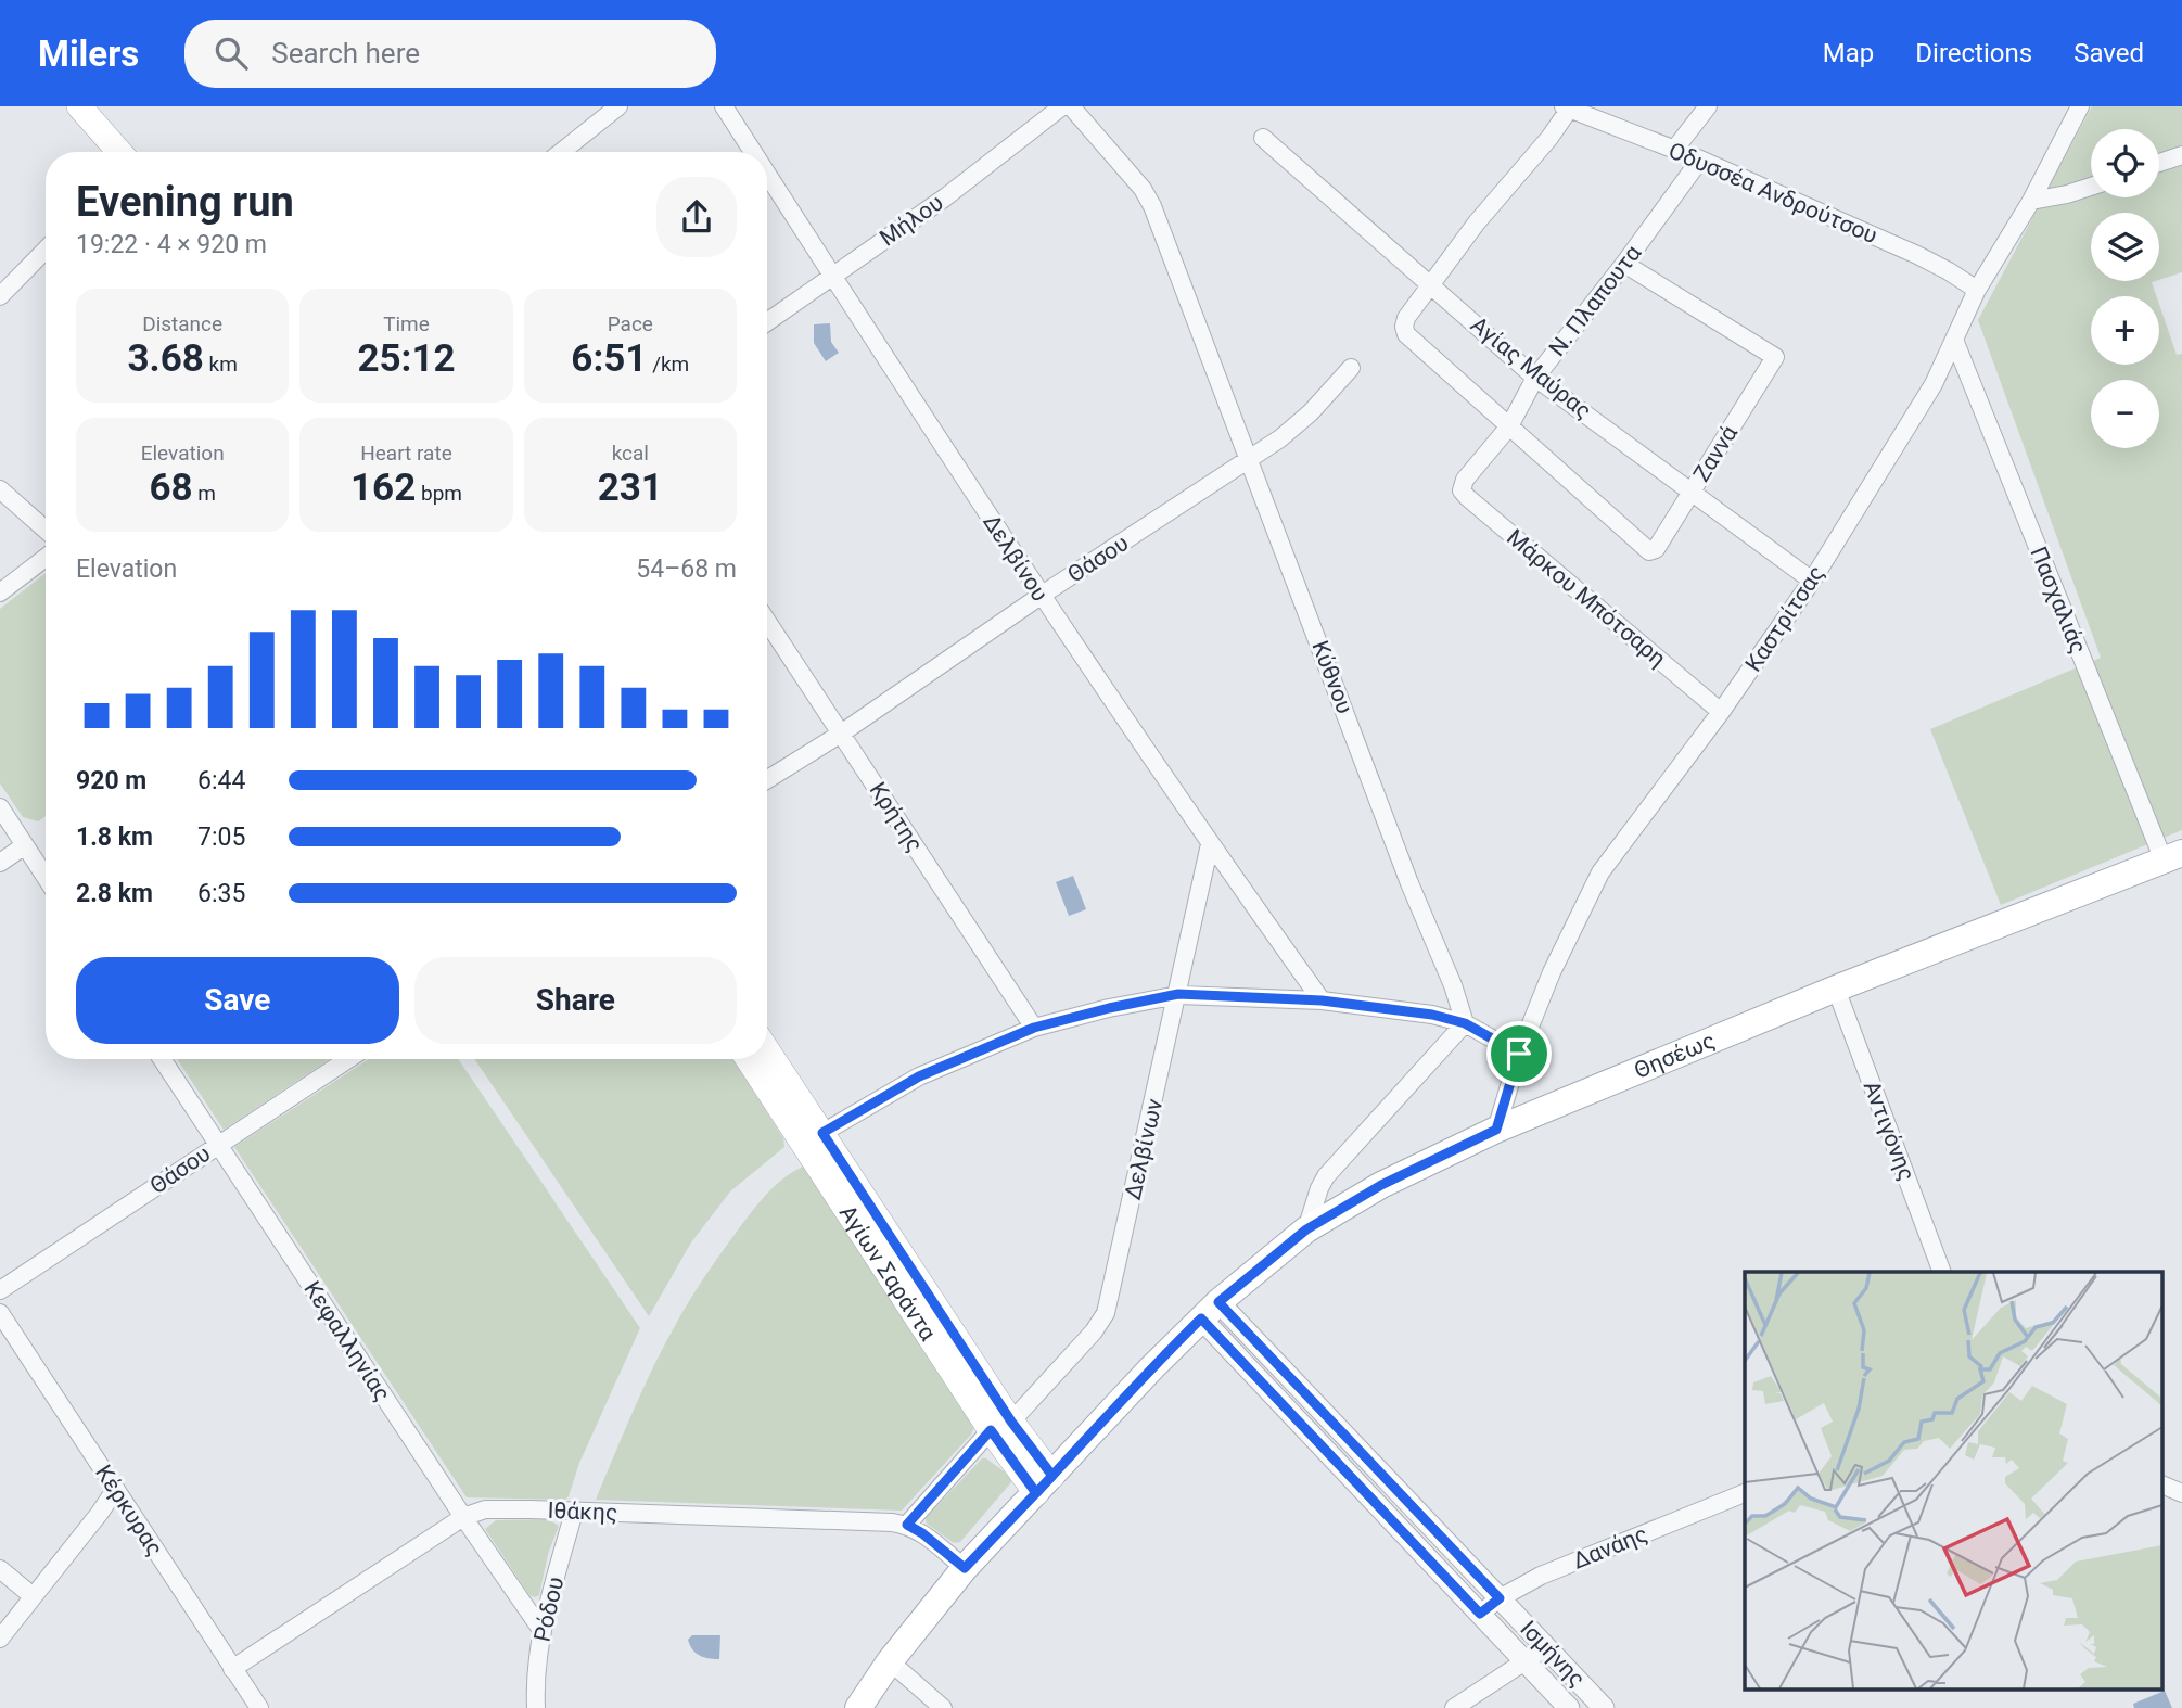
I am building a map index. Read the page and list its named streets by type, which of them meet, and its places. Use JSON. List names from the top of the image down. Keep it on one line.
{"streets":{"main road":["Θησέως","Αγίων Σαράντα"],"street":["Οδυσσέα Ανδρούτσου","Μήλου","Ν. Πλαπουτα","Αγίας Μαύρας","Ζαννά","Δελβίνου","Θάσου","Μάρκου Μπότσαρη","Πασχαλιάς","Καστρίτσας","Κύθνου","Κρήτης","Αντιγόνης","Δελβίνων","Κεφαλληνίας","Κέρκυρας","Ιθάκης","Δανάης","Ρόδου","Ισμήνης"]},"crossings":[["Οδυσσέα Ανδρούτσου","Ν. Πλαπουτα"],["Οδυσσέα Ανδρούτσου","Καστρίτσας"],["Μήλου","Δελβίνου"],["Ν. Πλαπουτα","Αγίας Μαύρας"],["Ν. Πλαπουτα","Ζαννά"],["Ν. Πλαπουτα","Μάρκου Μπότσαρη"],["Αγίας Μαύρας","Ζαννά"],["Αγίας Μαύρας","Καστρίτσας"],["Δελβίνου","Θάσου"],["Δελβίνου","Δελβίνων"],["Θάσου","Κύθνου"],["Θάσου","Κρήτης"],["Θάσου","Κεφαλληνίας"],["Μάρκου Μπότσαρη","Καστρίτσας"],["Πασχαλιάς","Καστρίτσας"],["Πασχαλιάς","Θησέως"],["Καστρίτσας","Θησέως"],["Θησέως","Αντιγόνης"],["Θησέως","Αγίων Σαράντα"],["Θησέως","Ισμήνης"],["Δελβίνων","Αγίων Σαράντα"],["Δελβίνων","Ιθάκης"],["Κεφαλληνίας","Ιθάκης"],["Κεφαλληνίας","Ρόδου"],["Κέρκυρας","Ιθάκης"],["Ιθάκης","Ρόδου"],["Δανάης","Ισμήνης"]],"page":{"header":"Milers","search":"Search here","nav":["Map","Directions","Saved"],"map_buttons":["+","−"],"heading":["Evening run","19:22 · 4 × 920 m"],"stats":[["Distance","3.68 km"],["Time","25:12"],["Pace","6:51 /km"],["Elevation","68 m"],["Heart rate","162 bpm"],["kcal","231"]],"chart":["Elevation","54–68 m"],"list":[{"name":"920 m","note":"6:44"},{"name":"1.8 km","note":"7:05"},{"name":"2.8 km","note":"6:35"}],"buttons":["Save","Share"]}}
